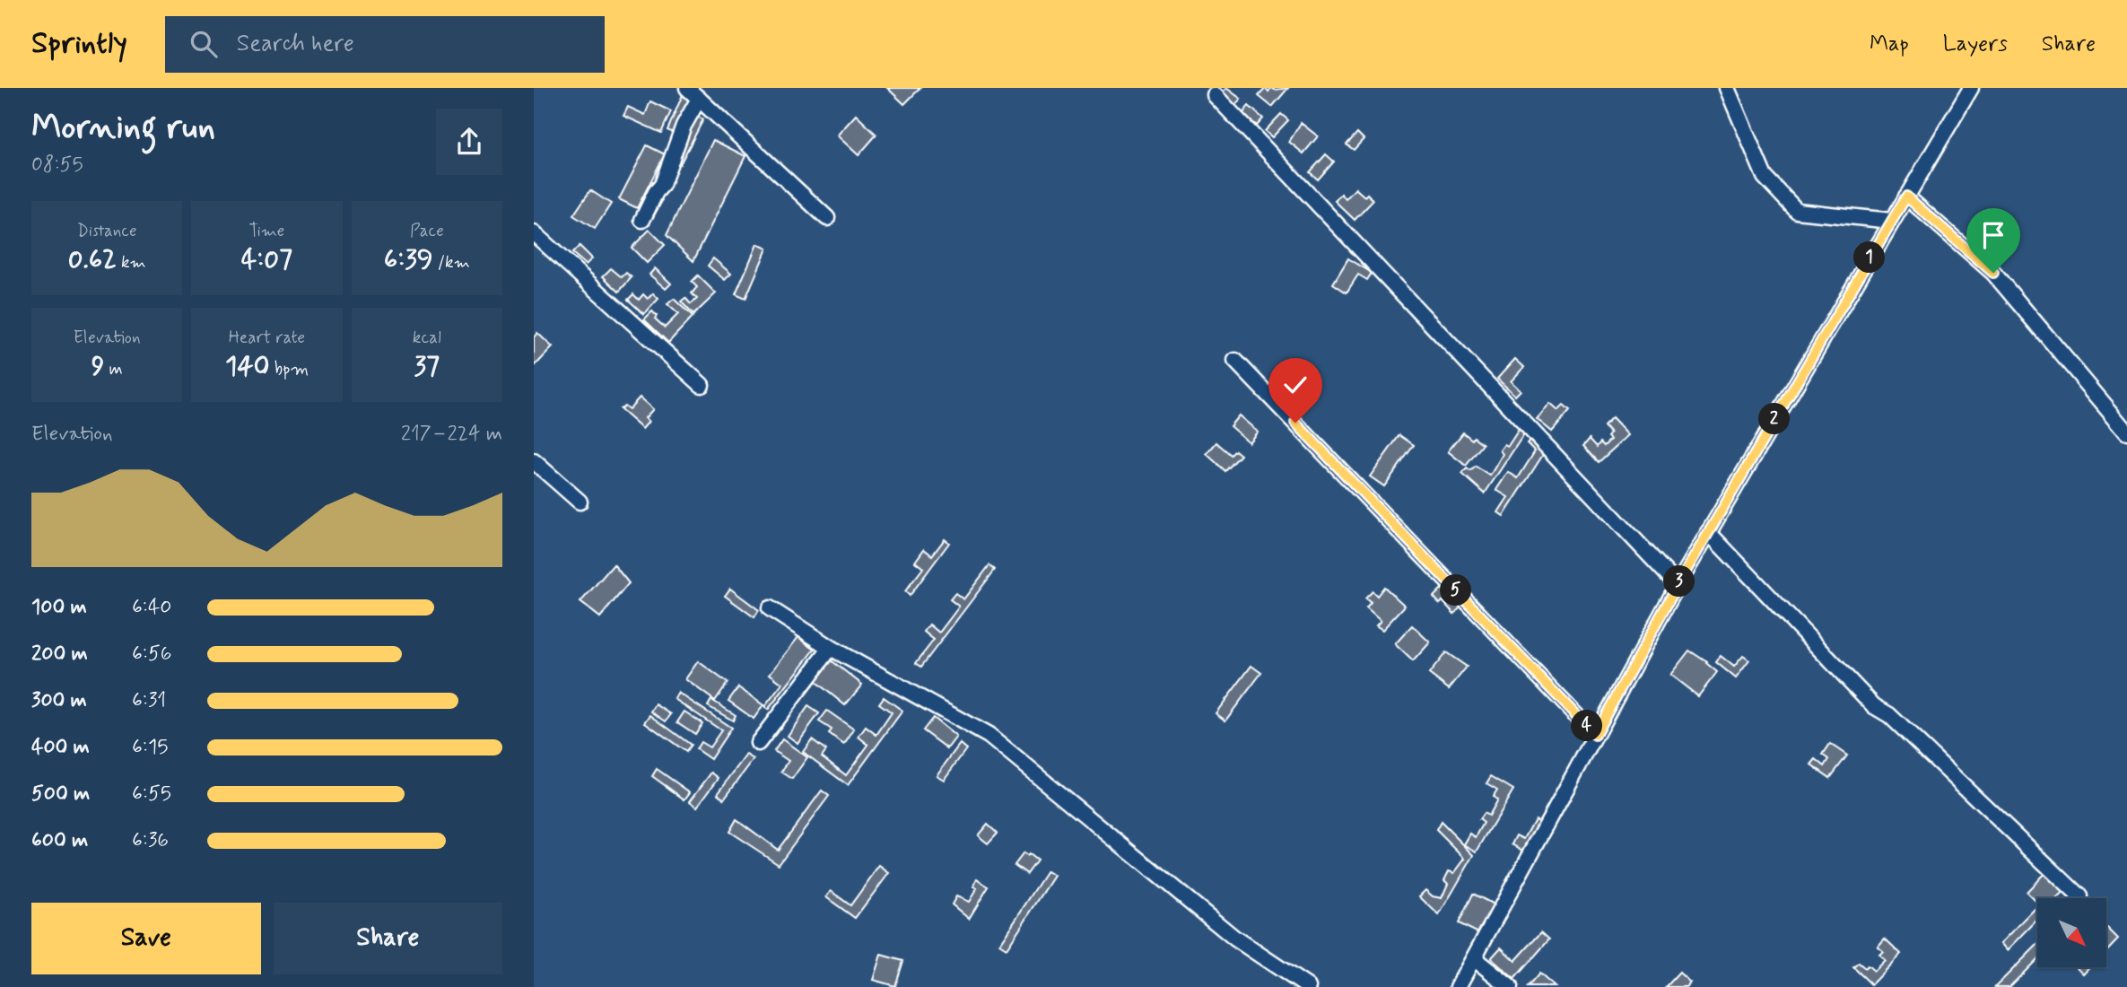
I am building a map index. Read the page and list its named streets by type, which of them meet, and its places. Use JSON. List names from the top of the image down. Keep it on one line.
{"north":"bottom right","page":{"header":"Sprintly","search":"Search here","nav":["Map","Layers","Share"],"heading":["Morning run","08:55"],"stats":[["Distance","0.62 km"],["Time","4:07"],["Pace","6:39 /km"],["Elevation","9 m"],["Heart rate","140 bpm"],["kcal","37"]],"pins":["1","2","3","5","4"],"chart":["Elevation","217–224 m"],"list":[{"name":"100 m","note":"6:40"},{"name":"200 m","note":"6:56"},{"name":"300 m","note":"6:31"},{"name":"400 m","note":"6:15"},{"name":"500 m","note":"6:55"},{"name":"600 m","note":"6:36"}],"buttons":["Save","Share"]}}
